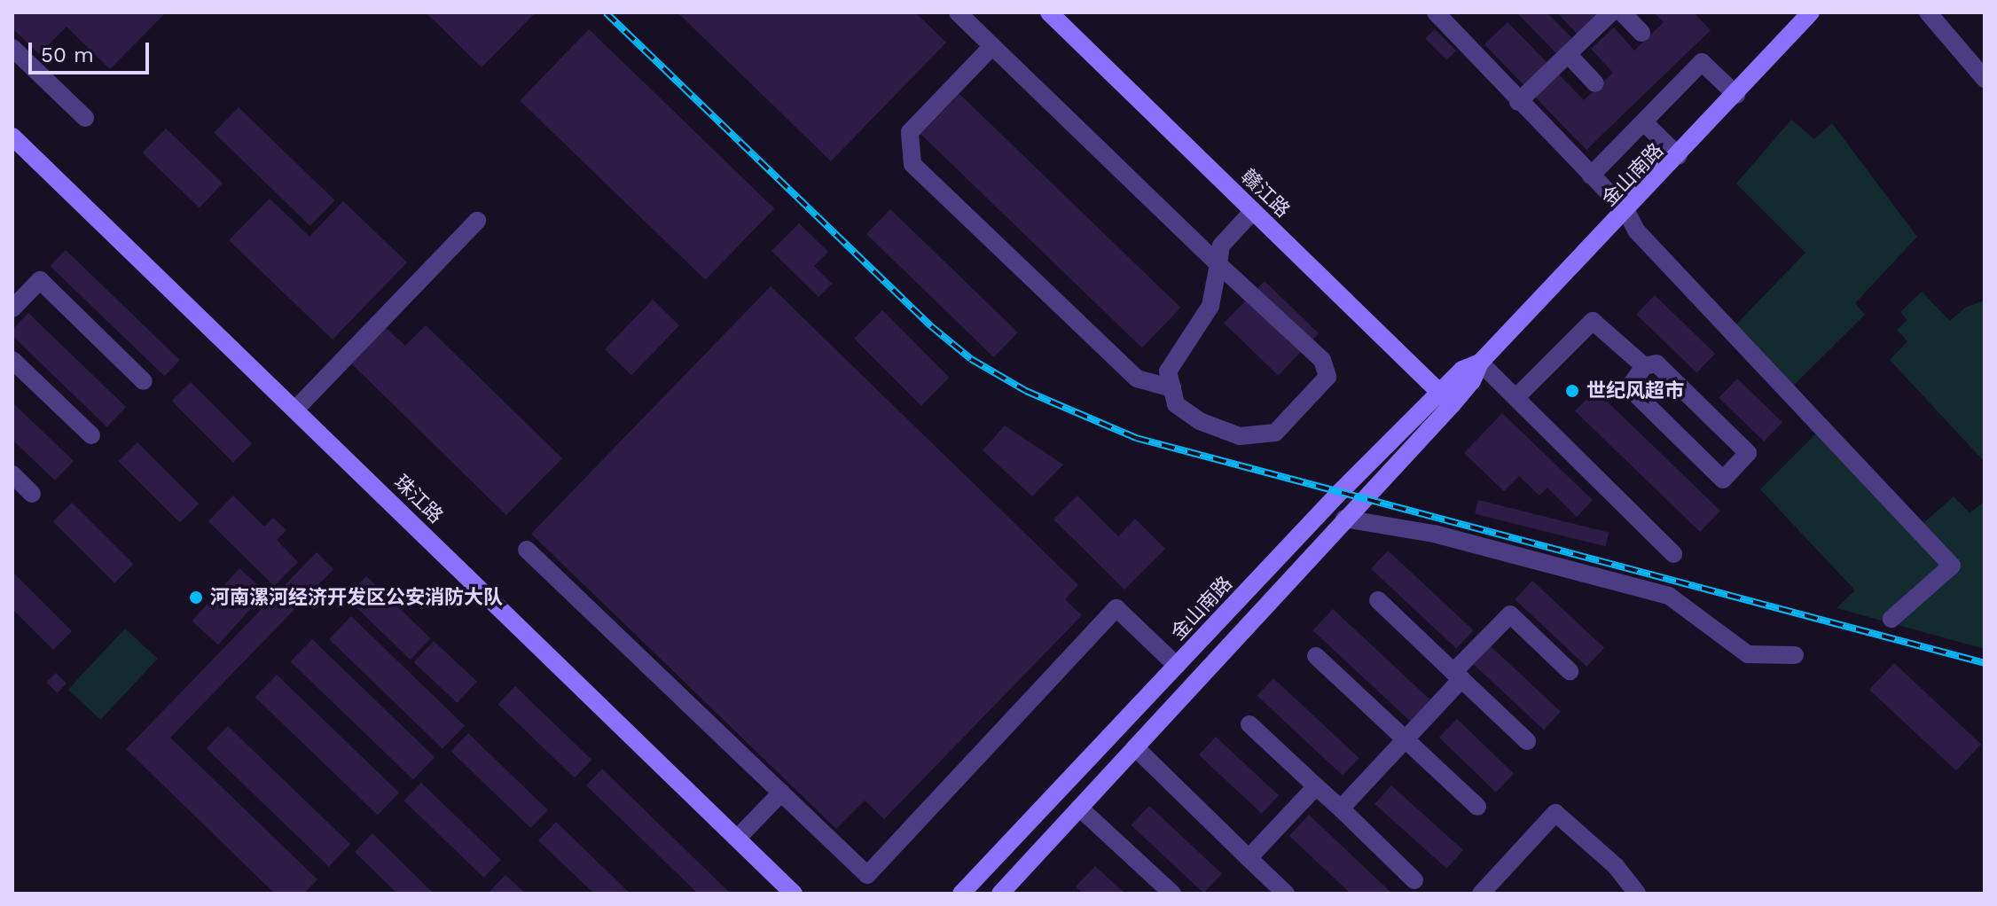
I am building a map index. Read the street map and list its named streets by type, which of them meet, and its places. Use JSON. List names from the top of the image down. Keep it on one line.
{"streets":{"main road":["金山南路","赣江路","珠江路"]},"crossings":[["金山南路","赣江路"]],"places":["世纪风超市","河南漯河经济开发区公安消防大队"],"scale_bar":"50 m"}
